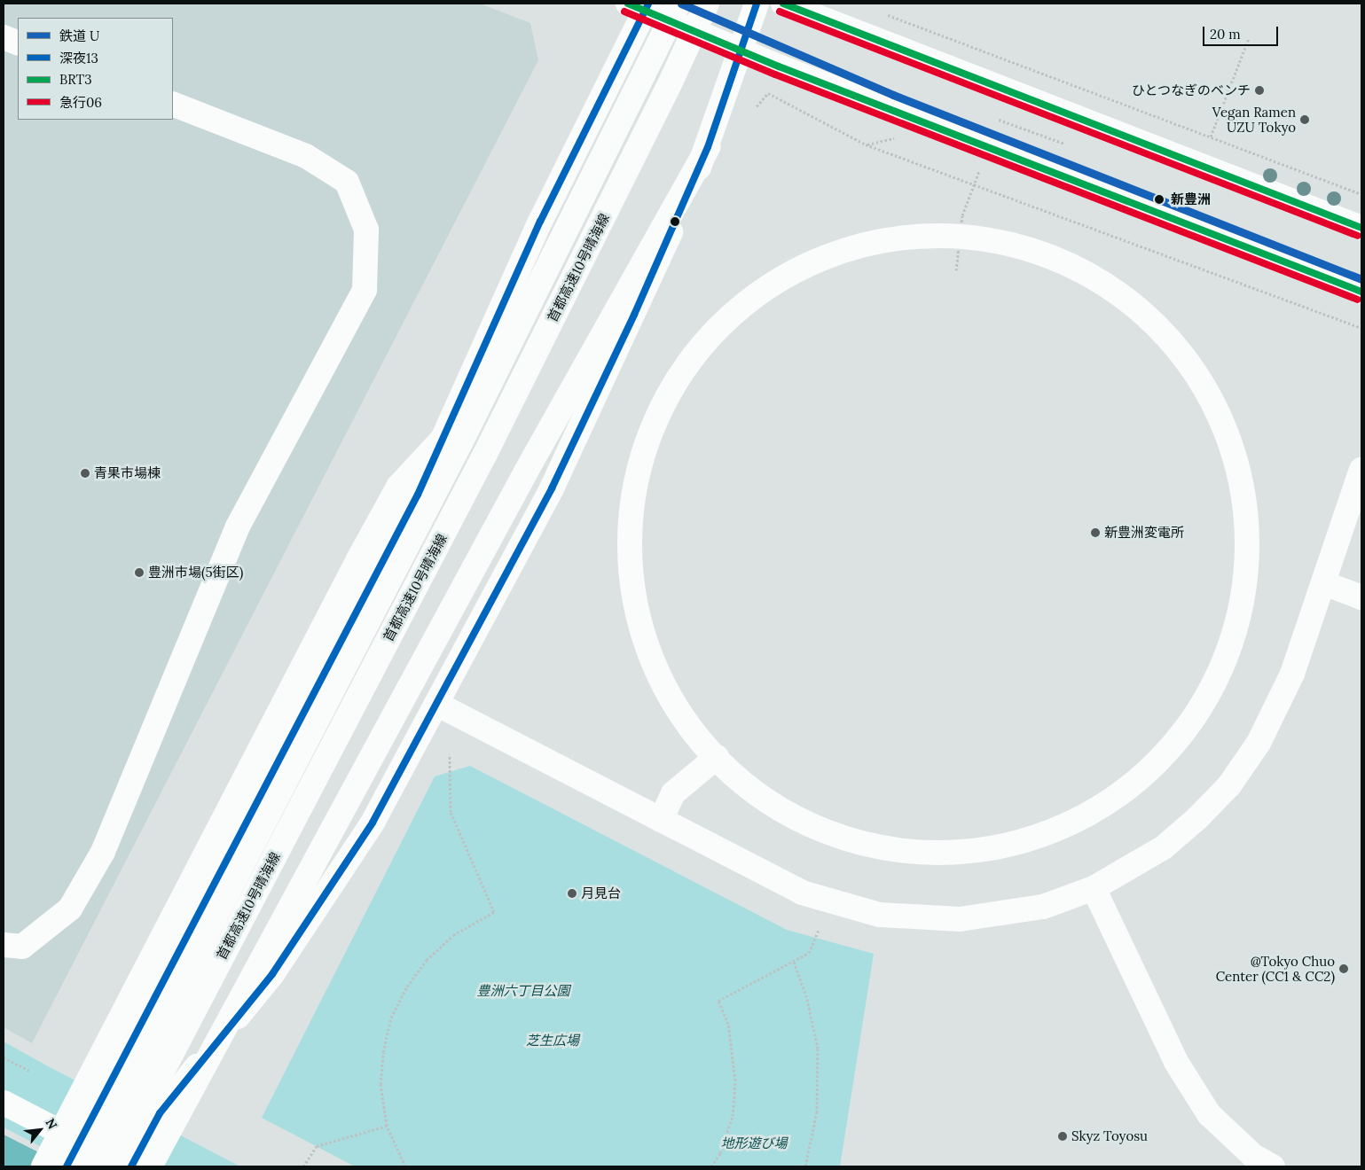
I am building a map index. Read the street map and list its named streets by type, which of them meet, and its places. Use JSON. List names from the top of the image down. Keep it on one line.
{"streets":{"main road":["首都高速10号晴海線"]},"parks":["豊洲六丁目公園","芝生広場","地形遊び場"],"places":["ひとつなぎのベンチ","Vegan Ramen UZU Tokyo","新豊洲","青果市場棟","新豊洲変電所","豊洲市場(5街区)","月見台","@Tokyo Chuo Center (CC1 & CC2)","Skyz Toyosu"],"lines":["rail line U","transit line 深夜13","transit line BRT3","transit line 急行06"],"legend":["鉄道 U","深夜13","BRT3","急行06"],"scale_bar":"20 m","north":"top right"}
